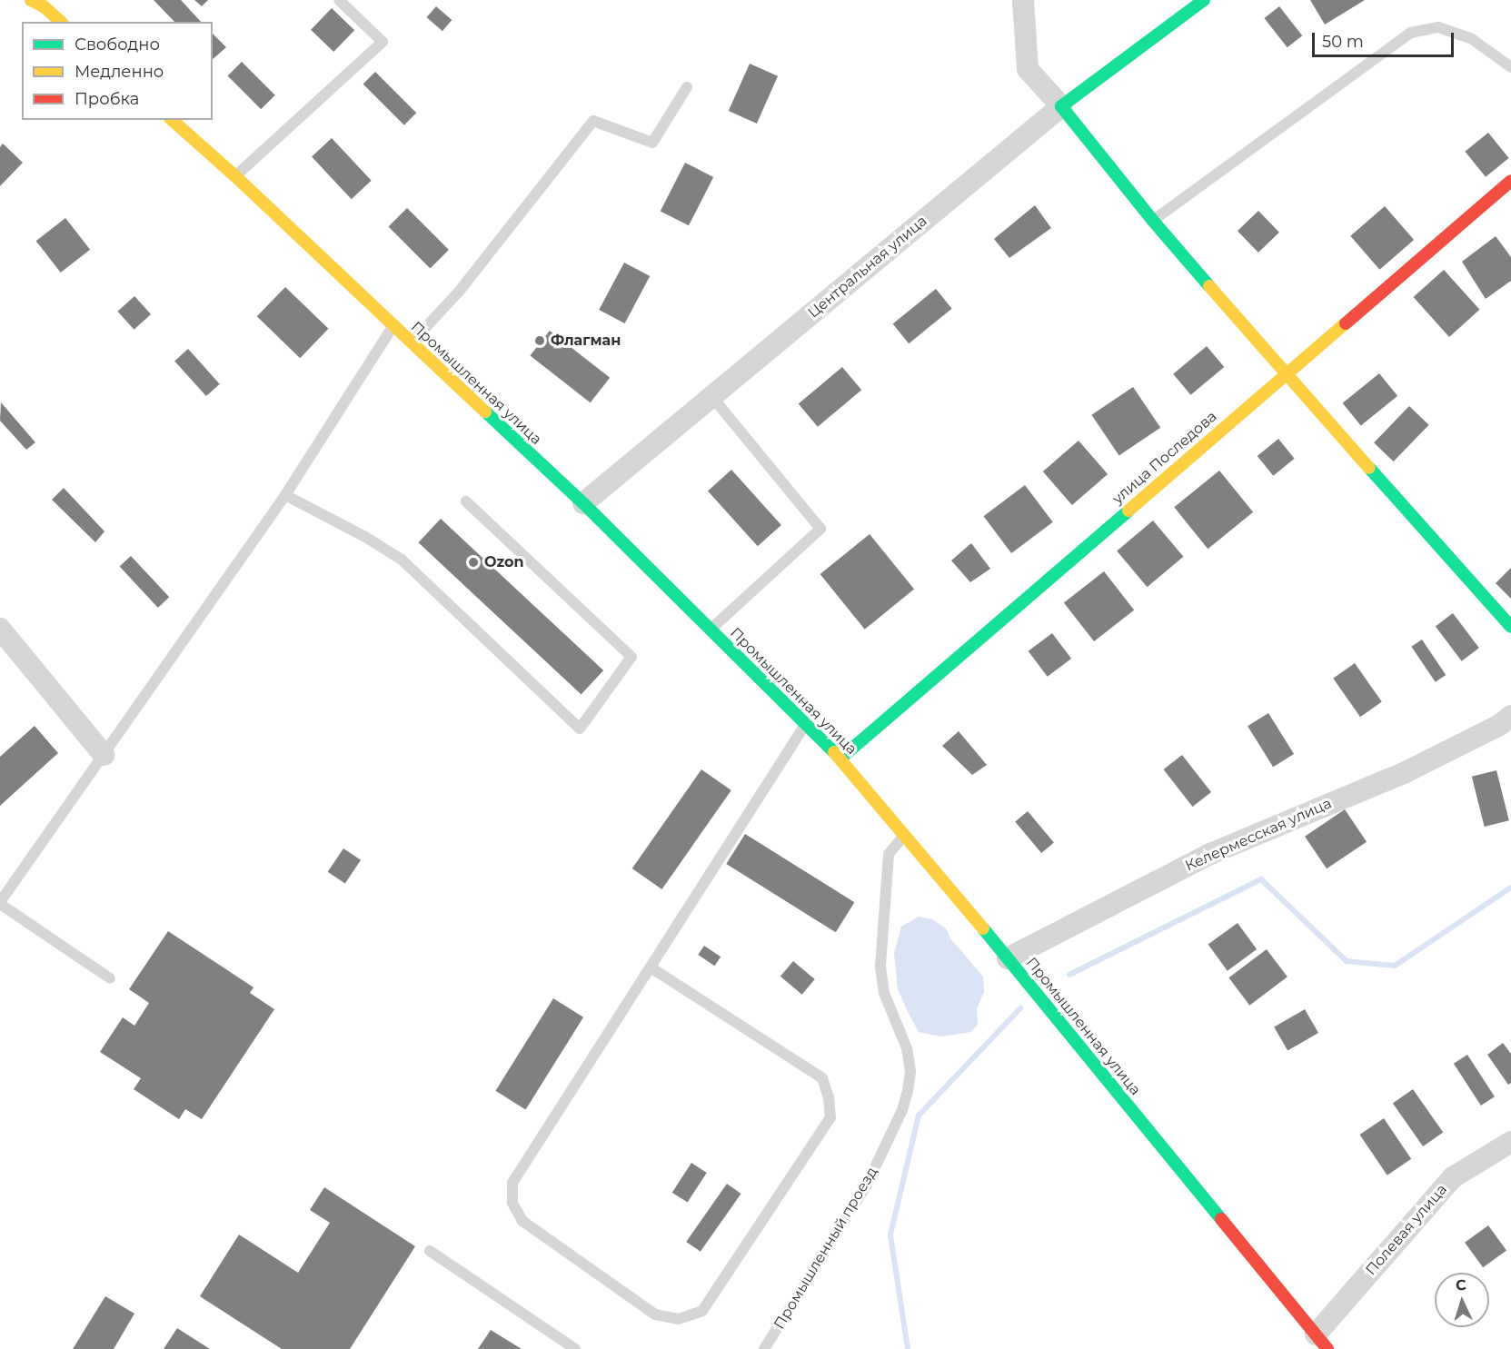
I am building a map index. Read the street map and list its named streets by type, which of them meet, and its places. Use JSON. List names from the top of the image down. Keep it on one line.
{"streets":{"street":["Центральная улица","Промышленная улица","улица Последова","Келермесская улица","Полевая улица"],"lane":["Промышленный проезд"]},"crossings":[["Центральная улица","Промышленная улица"],["Промышленная улица","улица Последова"],["Промышленная улица","Келермесская улица"],["Промышленная улица","Полевая улица"],["Промышленная улица","Промышленный проезд"]],"places":["Флагман","Ozon"],"legend":["Свободно","Медленно","Пробка"],"scale_bar":"50 m","north":"top"}
